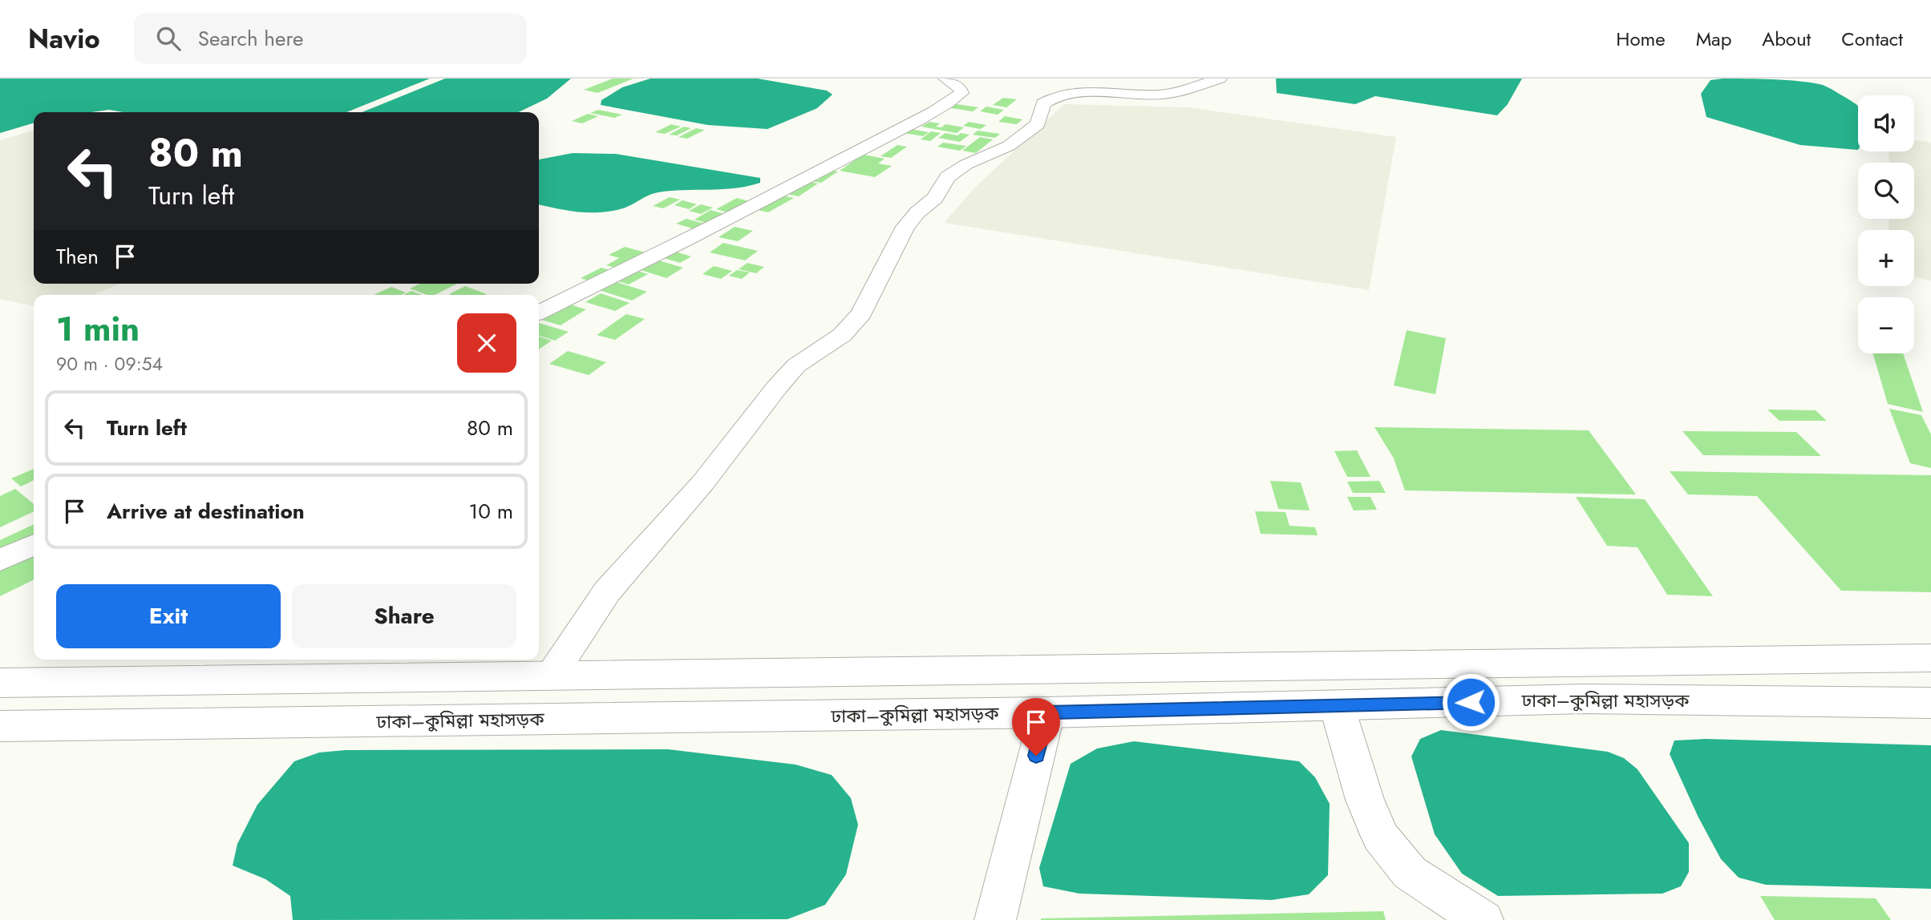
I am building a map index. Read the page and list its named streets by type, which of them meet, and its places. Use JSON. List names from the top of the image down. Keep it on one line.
{"streets":{"highway":["ঢাকা–কুমিল্লা মহাসড়ক"]},"page":{"header":"Navio","search":"Search here","nav":["Home","Map","About","Contact"],"map_buttons":["+","−"],"turn":["80 m","Turn left"],"then":"Then","heading":["1 min","90 m · 09:54"],"list":[{"name":"Turn left","value":"80 m"},{"name":"Arrive at destination","value":"10 m"}],"buttons":["Exit","Share"]}}
